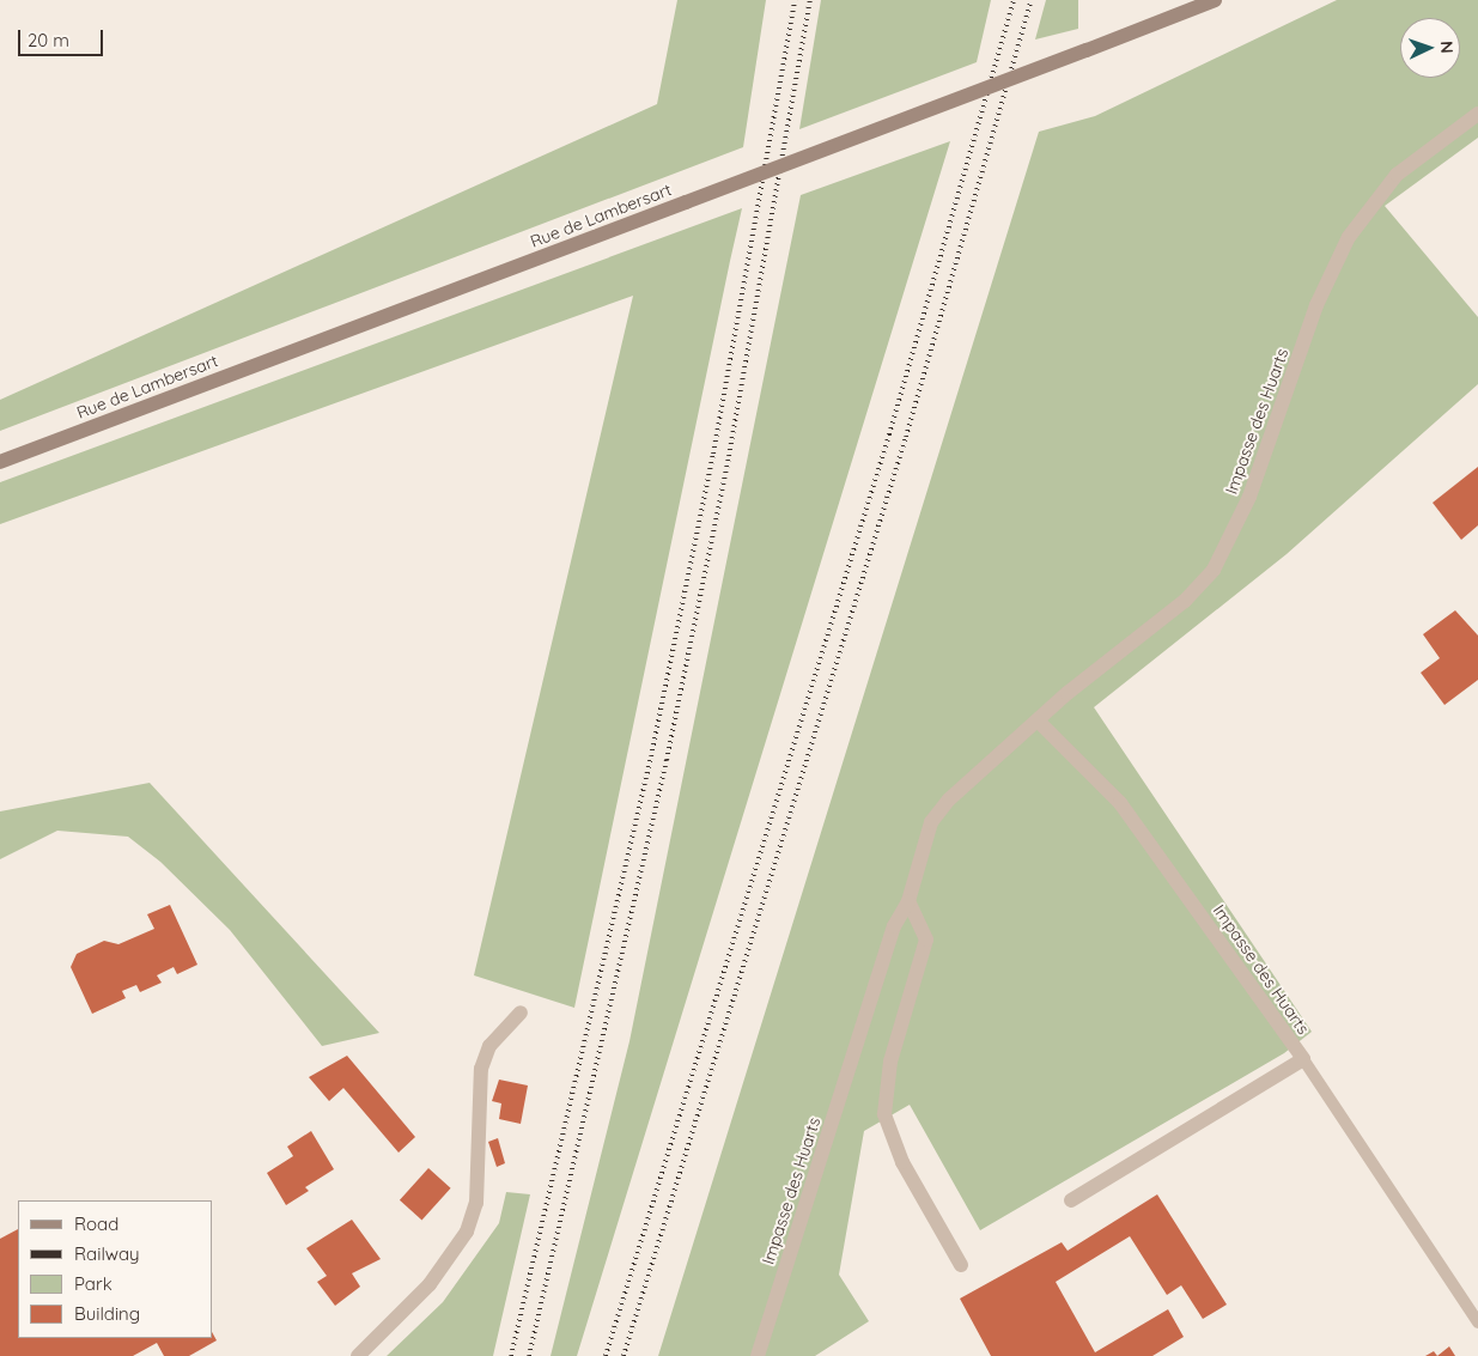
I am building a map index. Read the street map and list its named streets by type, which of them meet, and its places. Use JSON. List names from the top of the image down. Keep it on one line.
{"streets":{"main road":["Rue de Lambersart"],"street":["Impasse des Huarts"]},"legend":["Road","Railway","Park","Building"],"scale_bar":"20 m","north":"right"}
